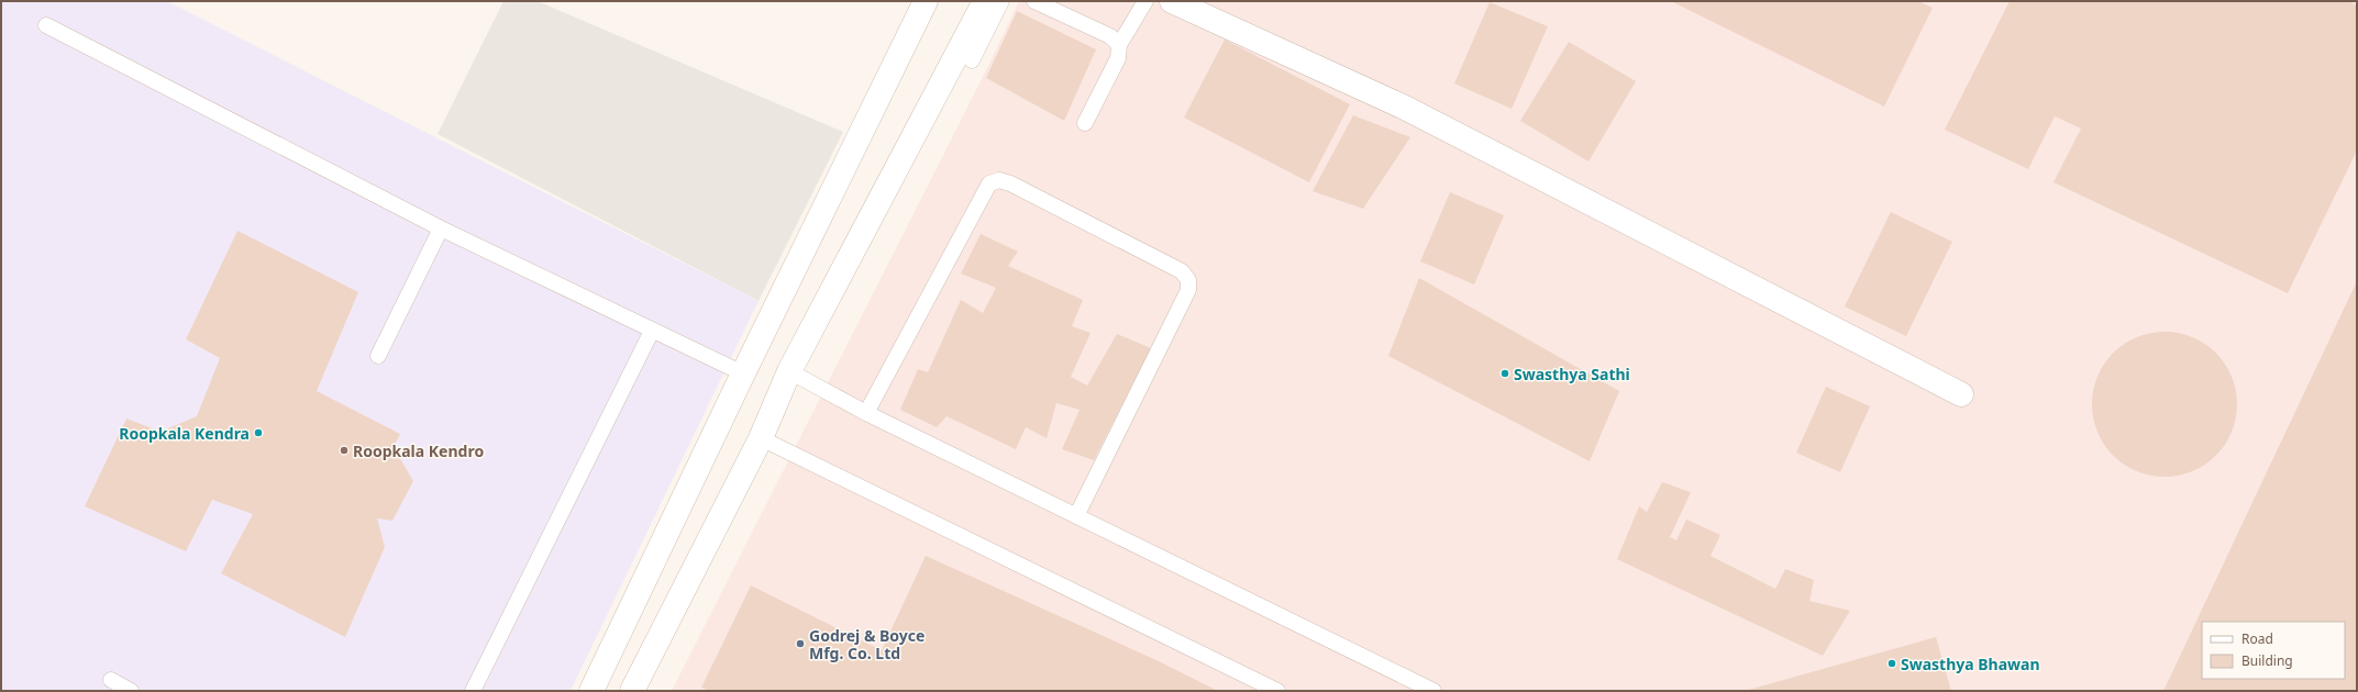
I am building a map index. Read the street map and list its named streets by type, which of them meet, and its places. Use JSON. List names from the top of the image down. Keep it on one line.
{"places":["Swasthya Sathi","Roopkala Kendra","Roopkala Kendro","Godrej & Boyce Mfg. Co. Ltd","Swasthya Bhawan"],"legend":["Road","Building"]}
